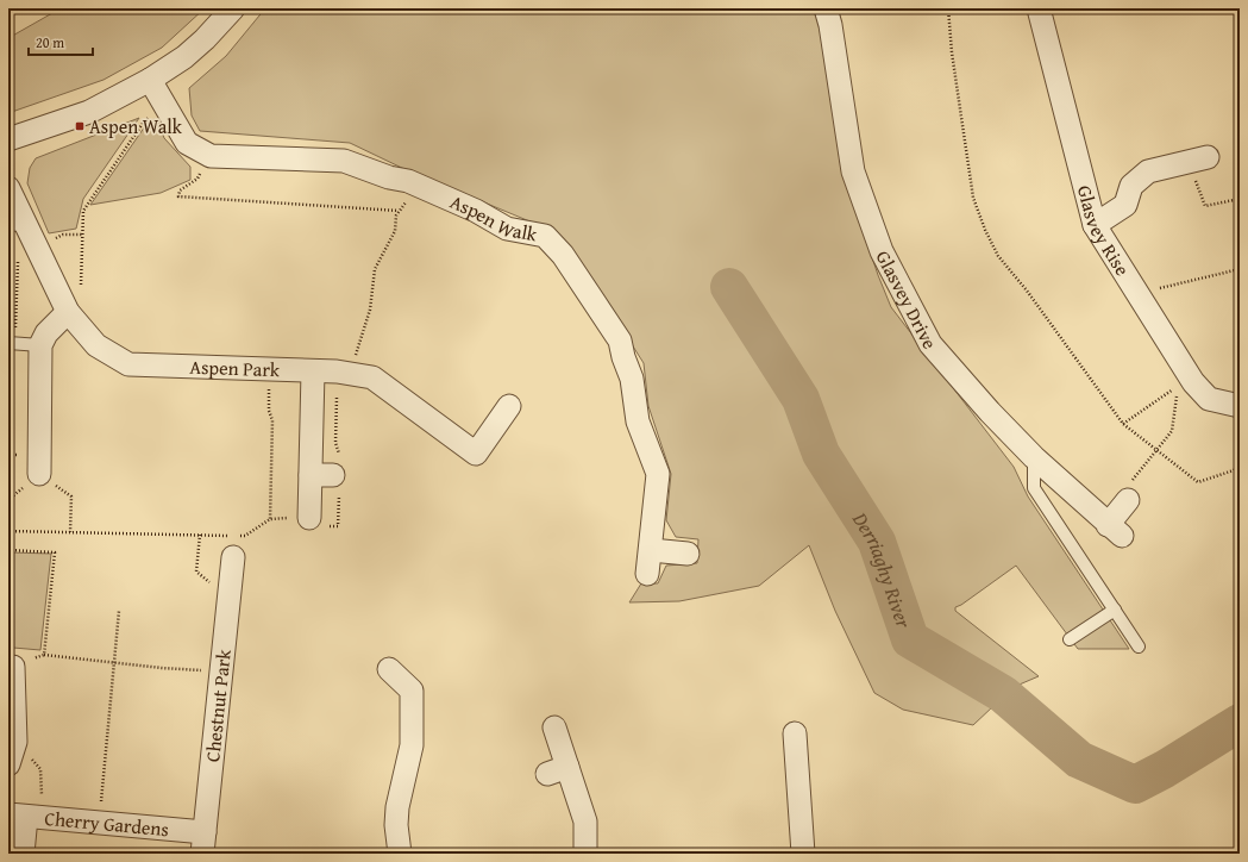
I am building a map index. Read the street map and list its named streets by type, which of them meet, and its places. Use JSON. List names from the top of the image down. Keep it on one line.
{"streets":{"street":["Aspen Walk","Glasvey Rise","Glasvey Drive","Aspen Park","Chestnut Park","Cherry Gardens"]},"crossings":[["Chestnut Park","Cherry Gardens"]],"water":["Derriaghy River"],"places":{"transit":["Aspen Walk"]},"scale_bar":"20 m"}
